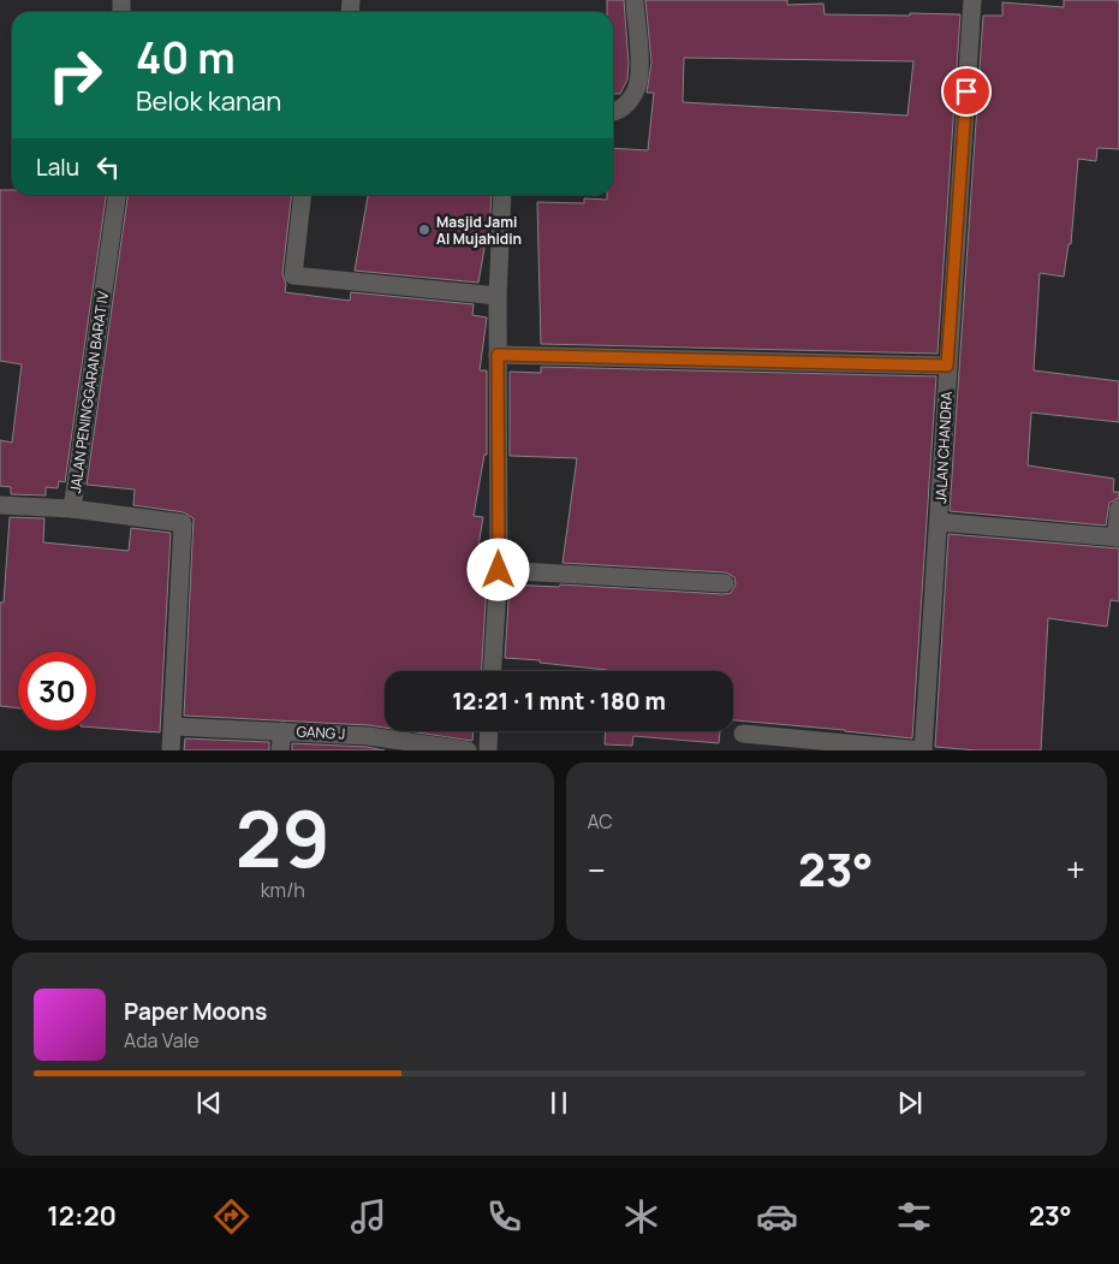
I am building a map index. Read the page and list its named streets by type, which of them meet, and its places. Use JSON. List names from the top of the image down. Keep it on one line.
{"streets":{"street":["JALAN PENINGGARAN BARAT IV","JALAN CHANDRA","GANG J"]},"crossings":[["JALAN PENINGGARAN BARAT IV","GANG J"]],"places":["Masjid Jami Al Mujahidin"],"page":{"turn":["40 m","Belok kanan"],"then":"Lalu","limit":"30","trip":"12:21 · 1 mnt · 180 m","tile":[["29","km/h"],"AC"],"heat":["−","23°","+"],"song":["Paper Moons","Ada Vale"],"tabs":["12:20","23°"]}}
